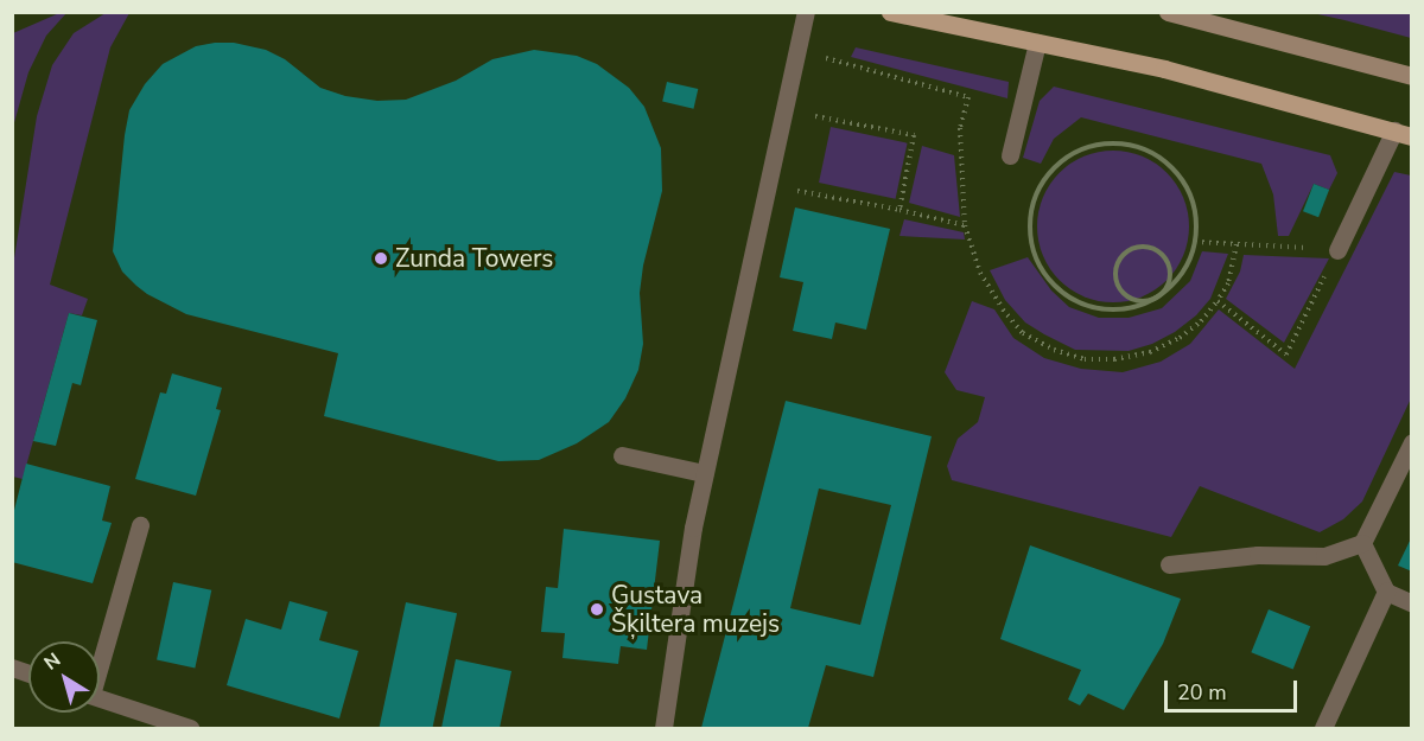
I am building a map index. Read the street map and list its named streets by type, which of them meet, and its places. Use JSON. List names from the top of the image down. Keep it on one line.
{"places":["Zunda Towers","Gustava Šķiltera muzejs"],"scale_bar":"20 m","north":"top left"}
